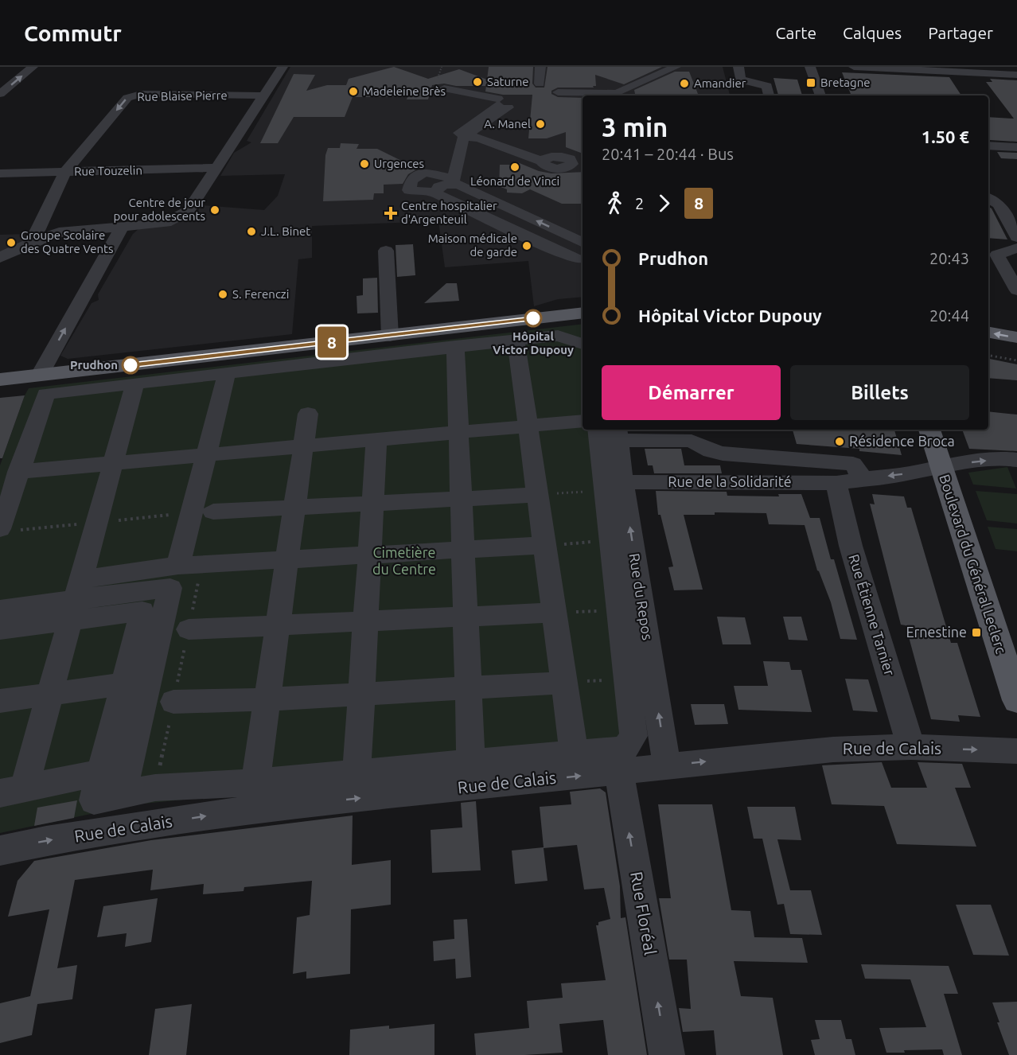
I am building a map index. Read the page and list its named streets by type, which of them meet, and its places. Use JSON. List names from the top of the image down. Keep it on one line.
{"streets":{"main road":["Boulevard du Général Leclerc"],"street":["Rue Blaise Pierre","Rue Touzelin","Rue de la Solidarité","Rue du Repos","Rue Étienne Tarnier","Rue de Calais","Rue Floréal"]},"crossings":[["Rue Blaise Pierre","Rue Touzelin"],["Rue de la Solidarité","Boulevard du Général Leclerc"],["Rue de la Solidarité","Rue du Repos"],["Rue de la Solidarité","Rue Étienne Tarnier"],["Rue du Repos","Rue de Calais"],["Rue Étienne Tarnier","Rue de Calais"],["Rue de Calais","Rue Floréal"]],"one_way":["Rue Floréal"],"parks":["Cimetière du Centre"],"places":{"other":["Saturne","Amandier","Madeleine Brès","A. Manel","Urgences","Léonard de Vinci","Centre de jour pour adolescents","J.L. Binet","Groupe Scolaire des Quatre Vents","Maison médicale de garde","S. Ferenczi","Hôpital Victor Dupouy","Prudhon","Résidence Broca"],"transit":["Bretagne","Ernestine"],"health":["Centre hospitalier d'Argenteuil"]},"lines":["bus line 8"],"page":{"header":"Commutr","nav":["Carte","Calques","Partager"],"on_map":"8","heading":["3 min","20:41 – 20:44 · Bus","1.50 €"],"legs":["2","8"],"list":[{"name":"Prudhon","value":"20:43"},{"name":"Hôpital Victor Dupouy","value":"20:44"}],"buttons":["Démarrer","Billets"]}}
